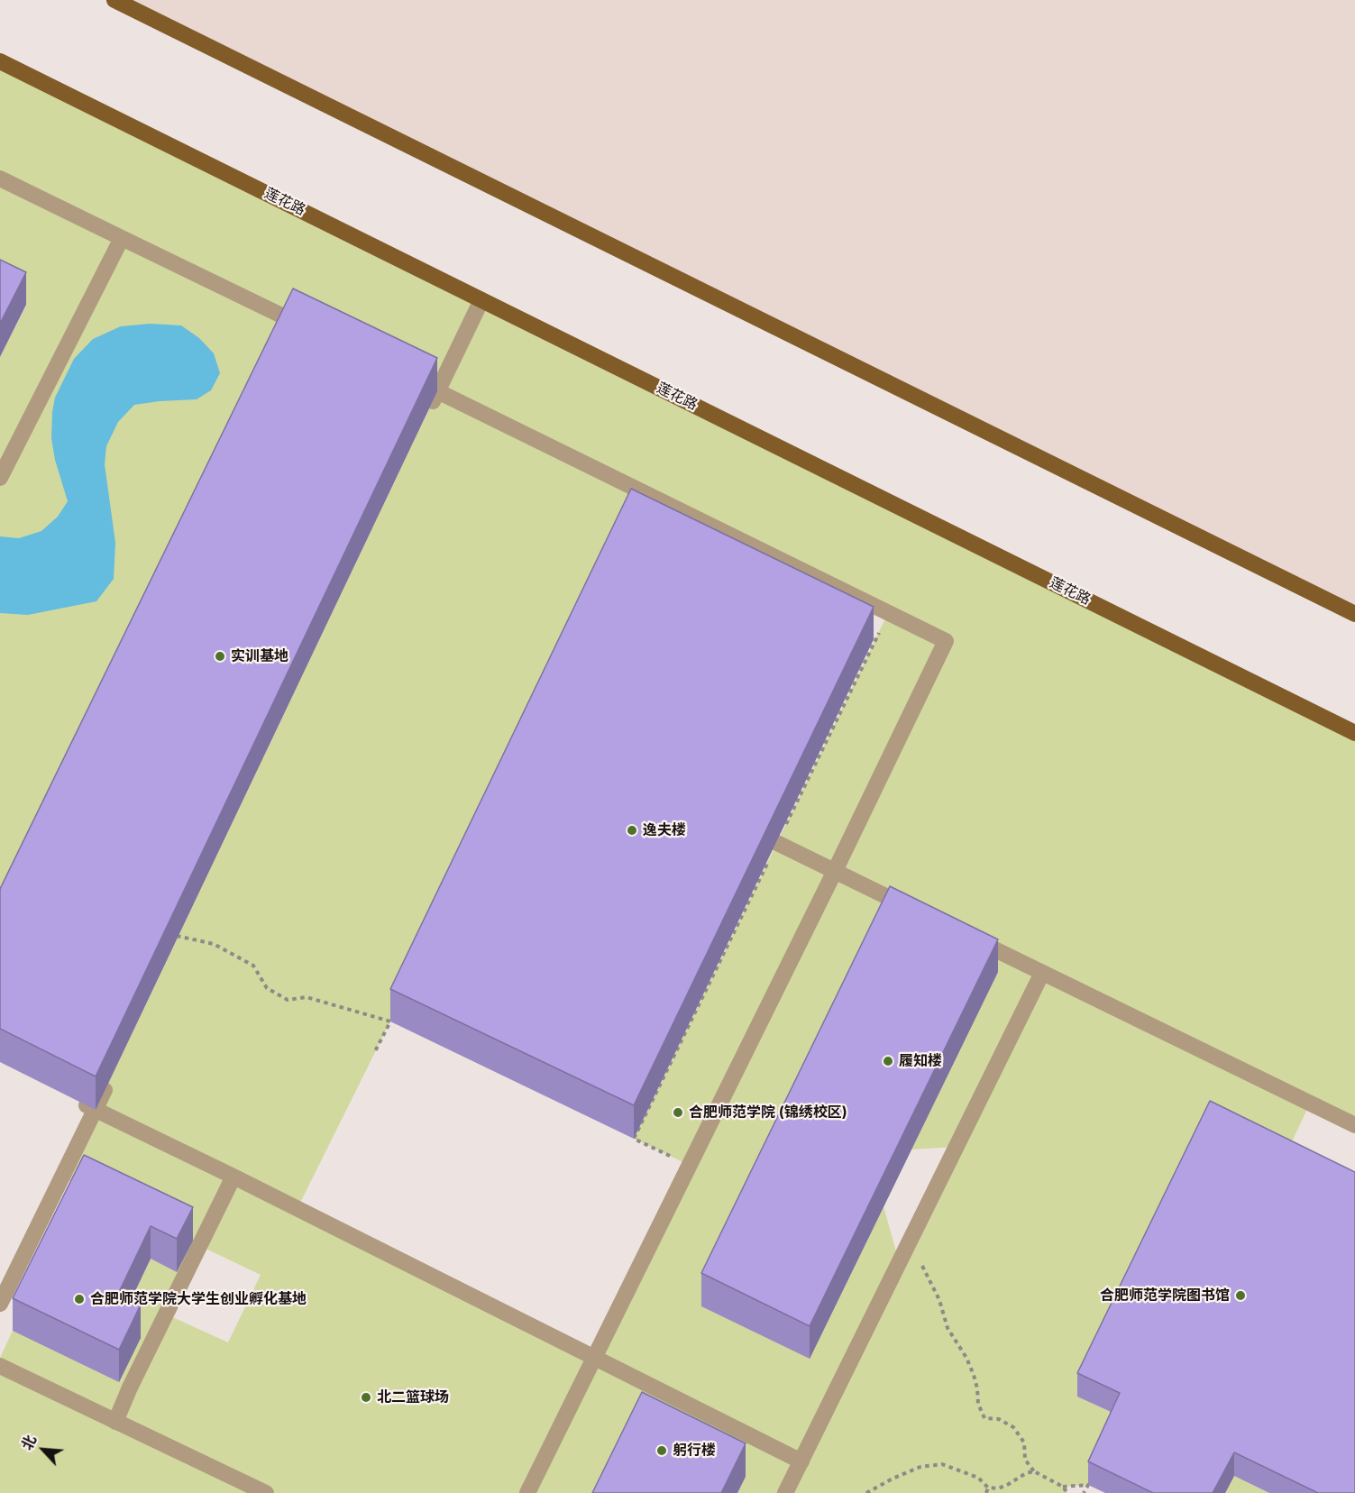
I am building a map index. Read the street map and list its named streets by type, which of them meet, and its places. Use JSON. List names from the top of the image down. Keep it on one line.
{"streets":{"main road":["莲花路"]},"places":["实训基地","逸夫楼","履知楼","合肥师范学院 (锦绣校区)","合肥师范学院图书馆","合肥师范学院大学生创业孵化基地","北二篮球场","躬行楼"],"north":"top left"}
